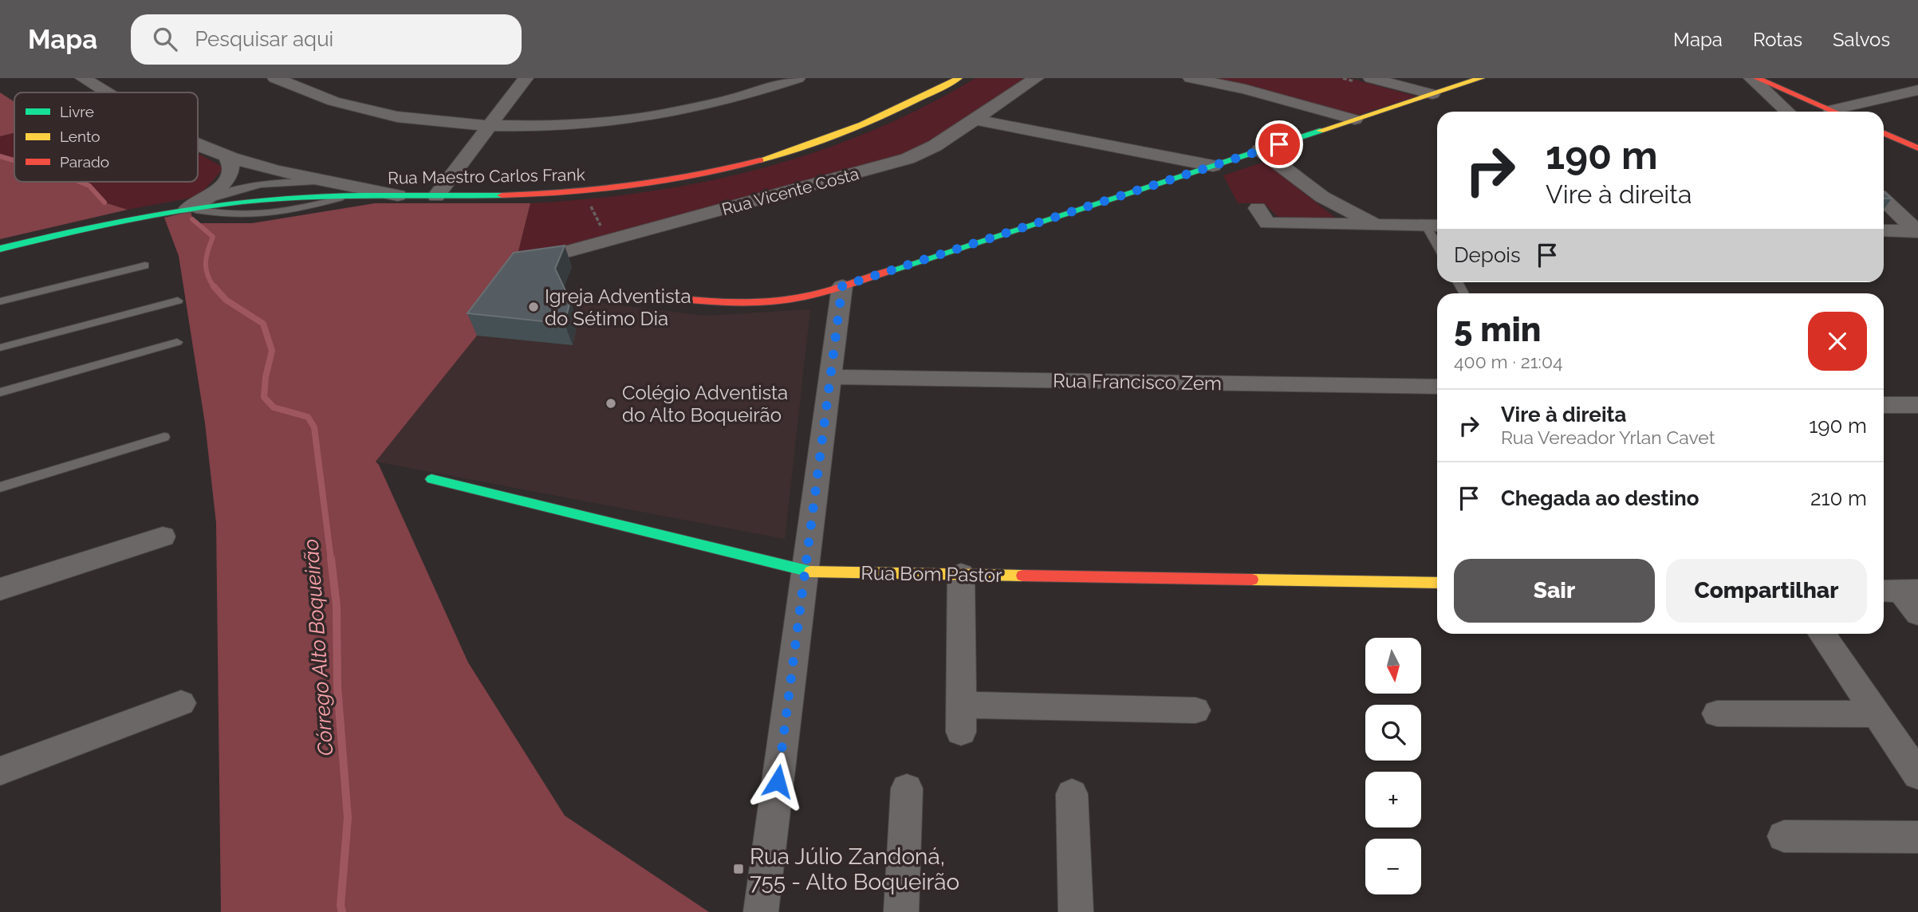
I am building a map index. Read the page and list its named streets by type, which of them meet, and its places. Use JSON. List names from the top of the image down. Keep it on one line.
{"streets":{"street":["Rua Maestro Carlos Frank","Rua Vicente Costa","Rua Francisco Zem","Rua Bom Pastor"]},"water":["Córrego Alto Boqueirão"],"places":{"other":["Igreja Adventista do Sétimo Dia","Colégio Adventista do Alto Boqueirão"],"transit":["Rua Júlio Zandoná, 755 - Alto Boqueirão"]},"legend":["Livre","Lento","Parado"],"north":"bottom","page":{"header":"Mapa","search":"Pesquisar aqui","nav":["Mapa","Rotas","Salvos"],"turn":["190 m","Vire à direita"],"then":"Depois","heading":["5 min","400 m · 21:04"],"list":[{"name":"Vire à direita","note":"Rua Vereador Yrlan Cavet","value":"190 m"},{"name":"Chegada ao destino","value":"210 m"}],"buttons":["Sair","Compartilhar"],"map_buttons":["+","−"]}}
